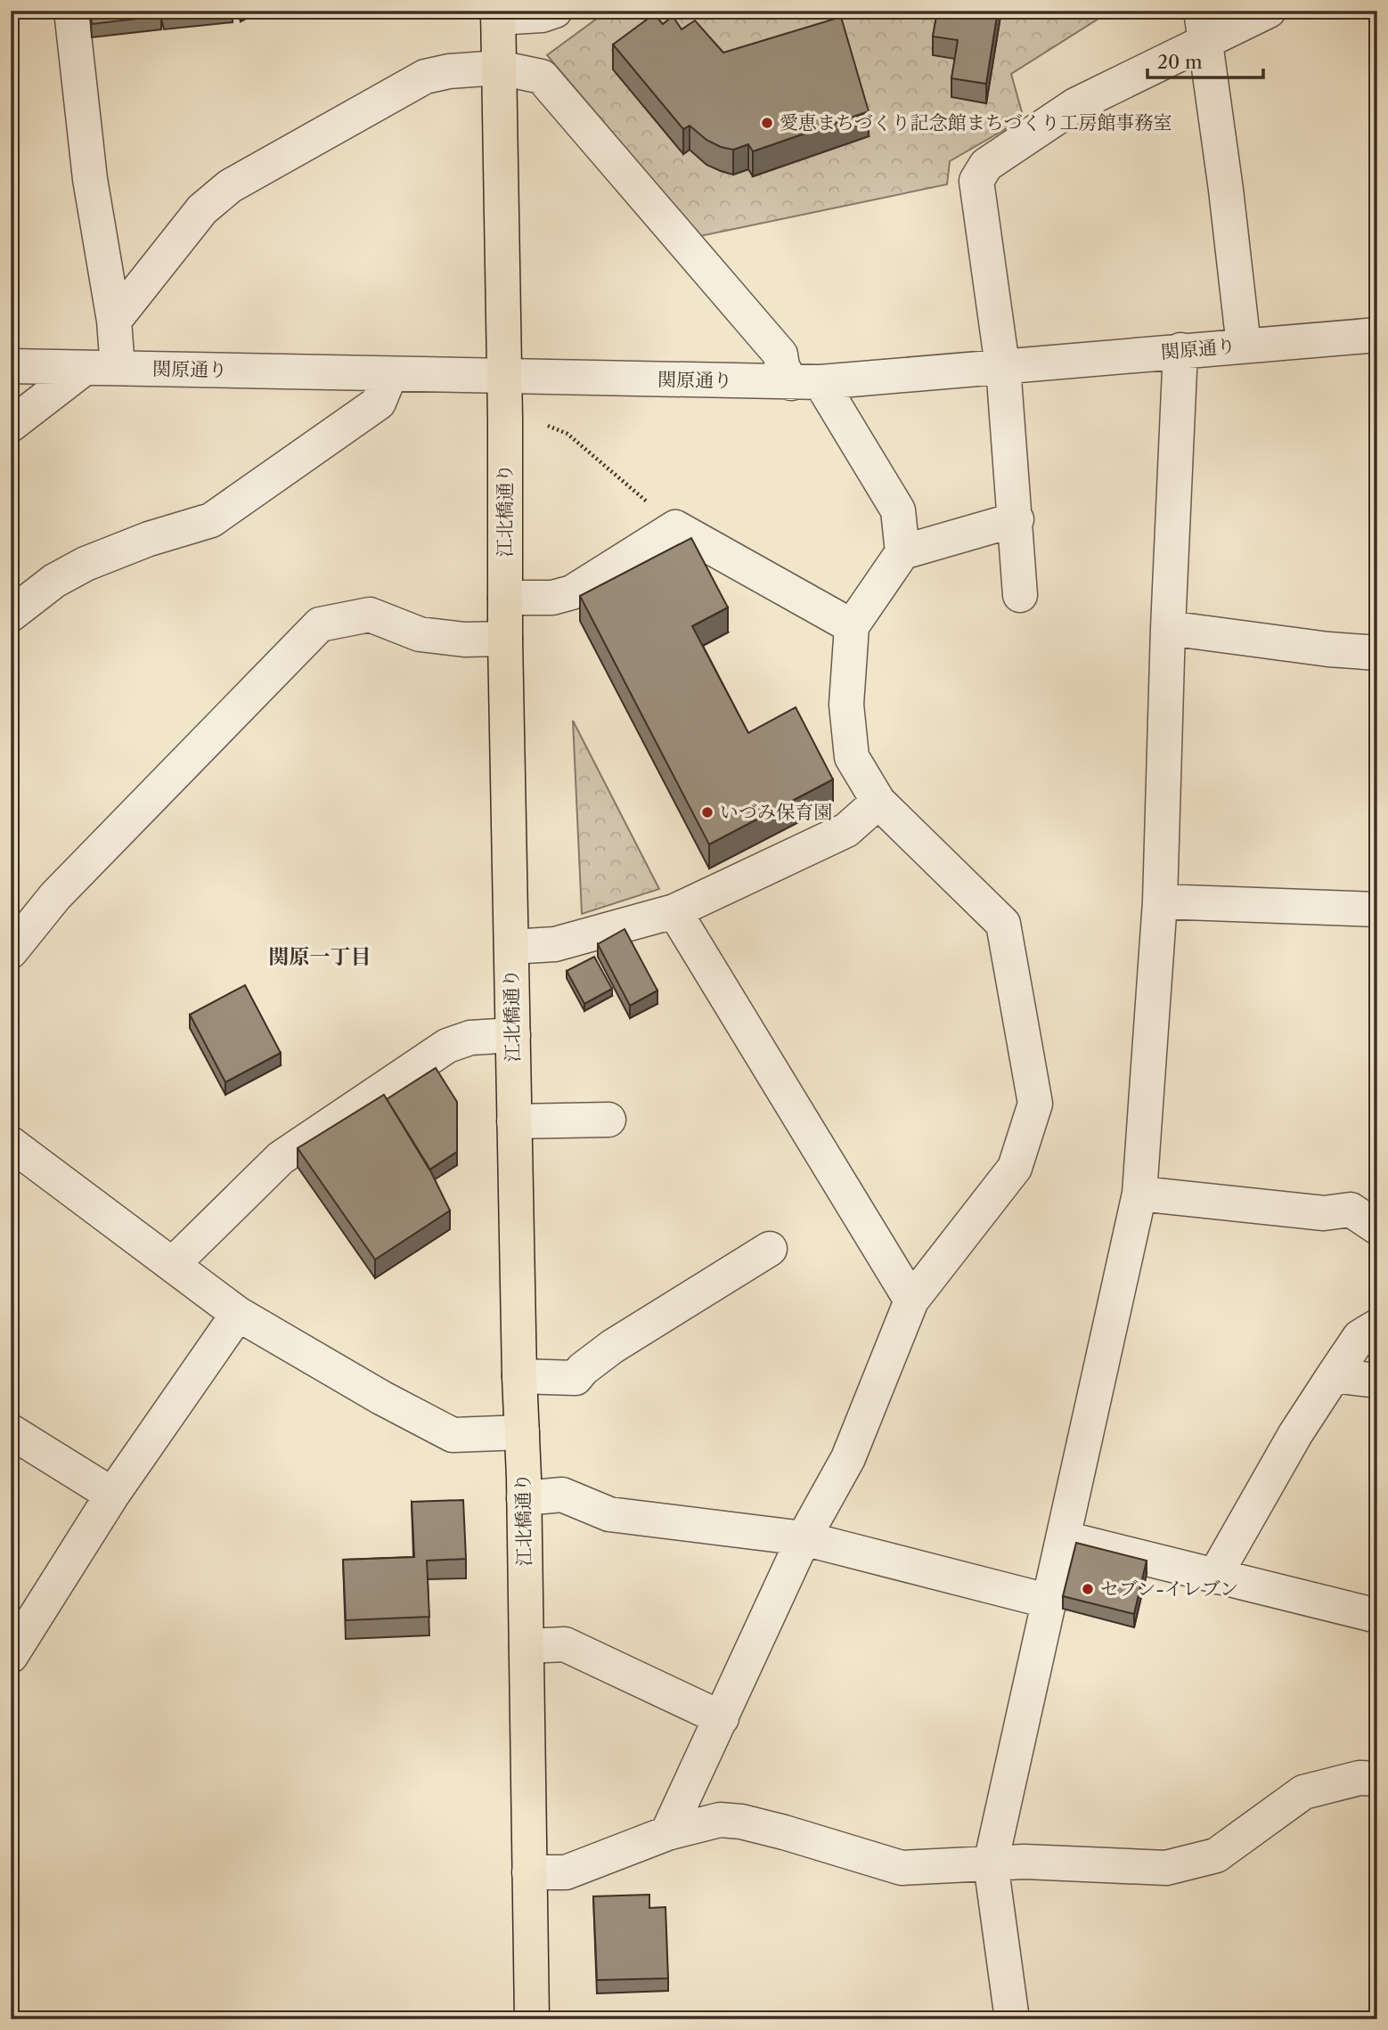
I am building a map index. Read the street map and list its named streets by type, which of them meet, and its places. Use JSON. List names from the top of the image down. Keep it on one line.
{"streets":{"main road":["江北橋通り"],"street":["関原通り"]},"crossings":[["関原通り","江北橋通り"]],"districts":["関原一丁目"],"places":["愛恵まちづくり記念館まちづくり工房館事務室","いづみ保育園","セブン-イレブン"],"scale_bar":"20 m"}
